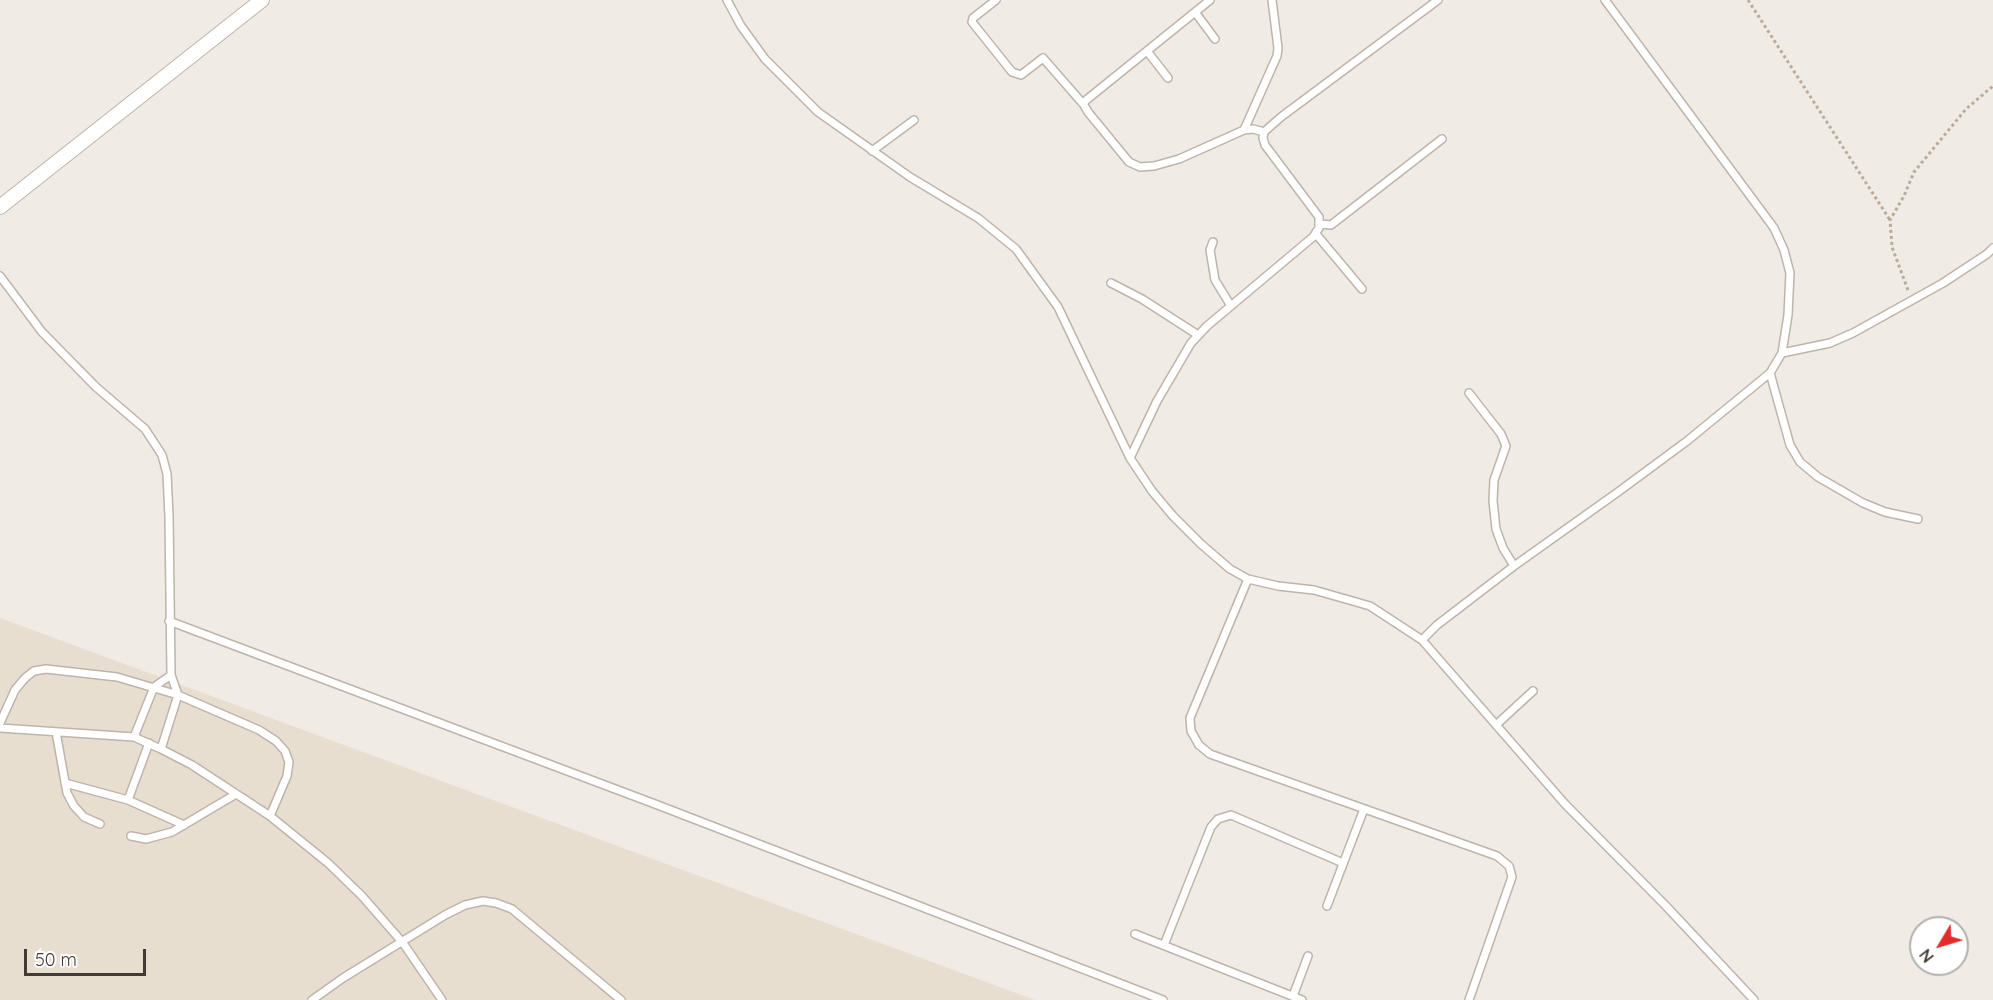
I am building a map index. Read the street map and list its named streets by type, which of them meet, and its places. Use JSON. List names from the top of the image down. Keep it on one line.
{"scale_bar":"50 m","north":"bottom left"}
